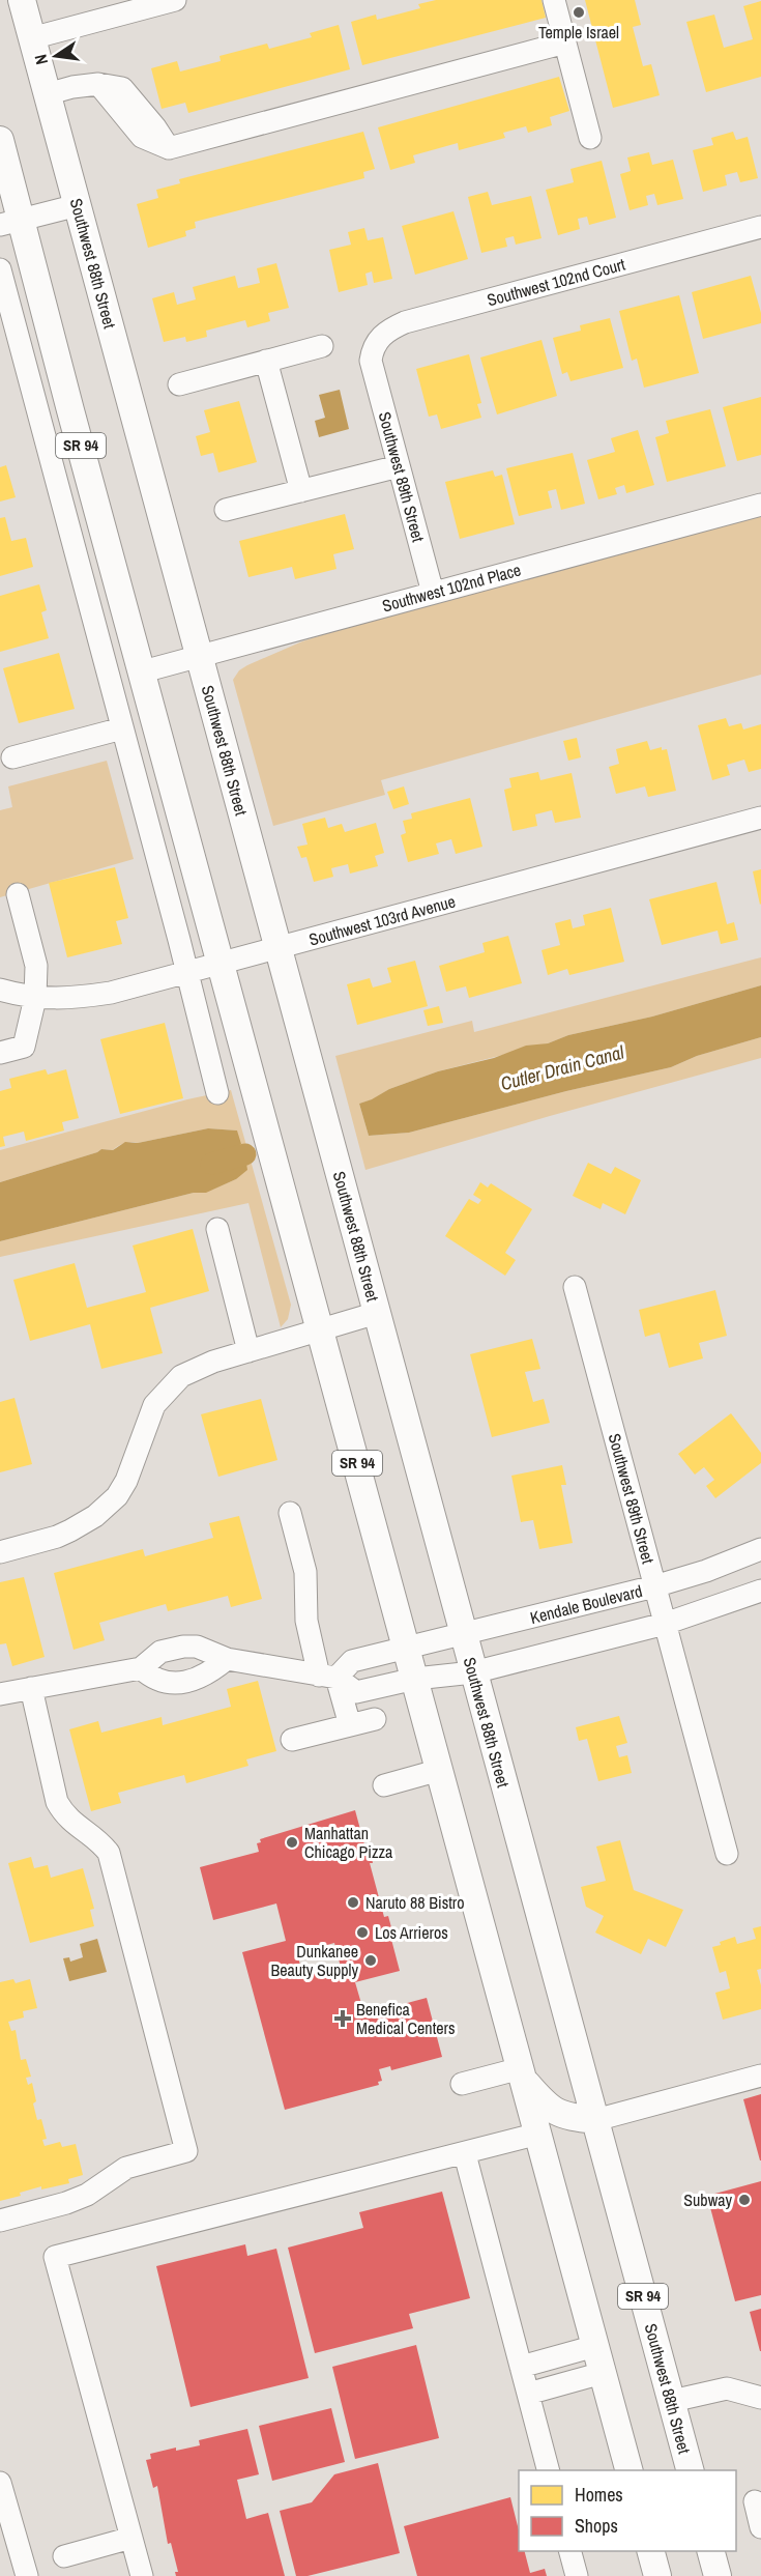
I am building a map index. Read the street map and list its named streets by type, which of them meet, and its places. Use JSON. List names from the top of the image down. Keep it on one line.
{"streets":{"main road":["Southwest 88th Street","SR 94"],"street":["Southwest 102nd Court","Southwest 89th Street","Southwest 102nd Place","Southwest 103rd Avenue","Kendale Boulevard"]},"crossings":[["Southwest 88th Street","Southwest 102nd Place"],["Southwest 88th Street","Southwest 103rd Avenue"],["Southwest 88th Street","Kendale Boulevard"],["Southwest 102nd Court","Southwest 89th Street"],["SR 94","Southwest 102nd Place"],["SR 94","Southwest 103rd Avenue"],["SR 94","Kendale Boulevard"],["Southwest 89th Street","Southwest 102nd Place"],["Southwest 89th Street","Kendale Boulevard"]],"water":["Cutler Drain Canal"],"places":{"other":["Temple Israel","Manhattan Chicago Pizza","Naruto 88 Bistro","Los Arrieros","Dunkanee Beauty Supply","Subway"],"health":["Benefica Medical Centers"]},"legend":["Homes","Shops"],"north":"left"}
